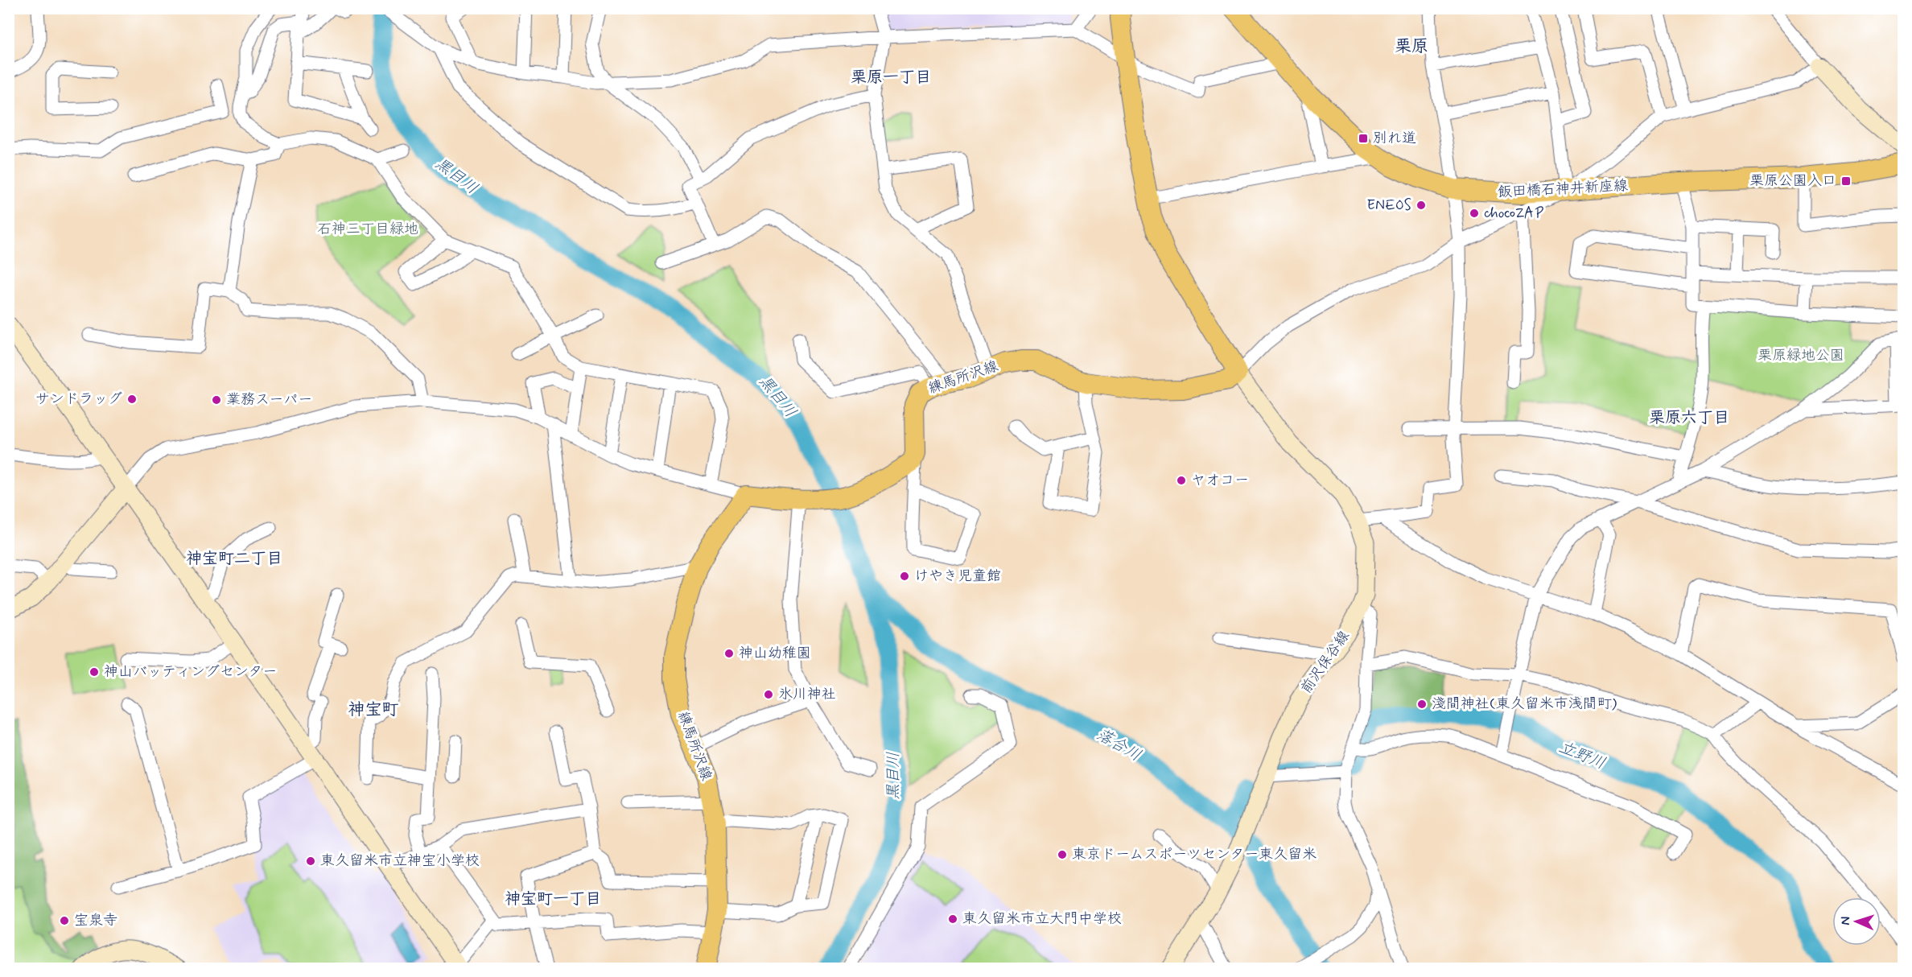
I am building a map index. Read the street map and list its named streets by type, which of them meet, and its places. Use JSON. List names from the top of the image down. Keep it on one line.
{"streets":{"main road":["飯田橋石神井新座線","練馬所沢線"],"street":["前沢保谷線"]},"crossings":[["練馬所沢線","前沢保谷線"]],"districts":["栗原","栗原一丁目","栗原六丁目","神宝町二丁目","神宝町","神宝町一丁目"],"water":["黒目川","落合川","立野川"],"parks":["石神三丁目緑地","栗原緑地公園"],"places":{"transit":["別れ道","栗原公園入口"],"other":["ENEOS","chocoZAP","サンドラッグ","業務スーパー","ヤオコー","けやき児童館","神山幼稚園","神山バッティングセンター","氷川神社","淺間神社(東久留米市浅間町)","東京ドームスポーツセンター東久留米","東久留米市立神宝小学校","東久留米市立大門中学校","宝泉寺"]},"north":"left"}
